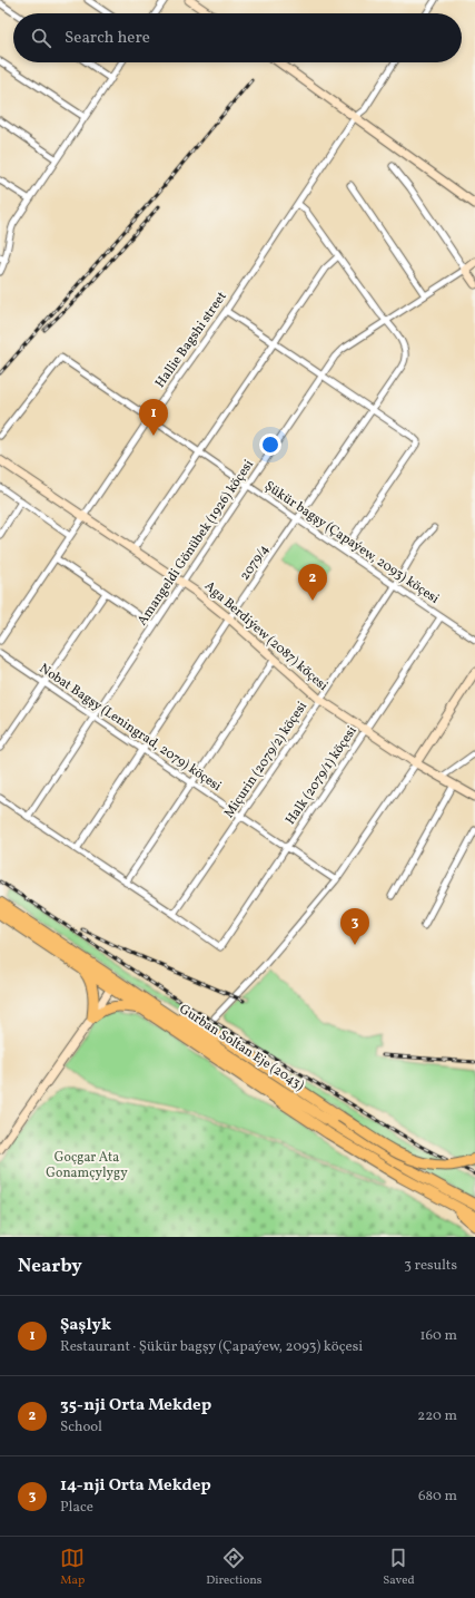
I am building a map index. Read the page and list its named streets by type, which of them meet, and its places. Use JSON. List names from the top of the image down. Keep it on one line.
{"streets":{"highway":["Gurban Soltan Eje (2043)"],"street":["Hallie Bagshi street","Amangeldi Gönübek (1926) köçesi","Şükür bagşy (Çapaýew, 2093) köçesi","2079/4","Aga Berdiýew (2087) köçesi","Nobat Bagşy (Leningrad, 2079) köçesi","Miçurin (2079/2) köçesi","Halk (2079/1) köçesi"]},"crossings":[["Hallie Bagshi street","Şükür bagşy (Çapaýew, 2093) köçesi"],["Hallie Bagshi street","Aga Berdiýew (2087) köçesi"],["Amangeldi Gönübek (1926) köçesi","Şükür bagşy (Çapaýew, 2093) köçesi"],["Amangeldi Gönübek (1926) köçesi","2079/4"],["Amangeldi Gönübek (1926) köçesi","Aga Berdiýew (2087) köçesi"],["Amangeldi Gönübek (1926) köçesi","Nobat Bagşy (Leningrad, 2079) köçesi"],["Şükür bagşy (Çapaýew, 2093) köçesi","2079/4"],["Şükür bagşy (Çapaýew, 2093) köçesi","Miçurin (2079/2) köçesi"],["Şükür bagşy (Çapaýew, 2093) köçesi","Halk (2079/1) köçesi"],["2079/4","Aga Berdiýew (2087) köçesi"],["2079/4","Nobat Bagşy (Leningrad, 2079) köçesi"],["Aga Berdiýew (2087) köçesi","Miçurin (2079/2) köçesi"],["Aga Berdiýew (2087) köçesi","Halk (2079/1) köçesi"],["Nobat Bagşy (Leningrad, 2079) köçesi","Miçurin (2079/2) köçesi"],["Nobat Bagşy (Leningrad, 2079) köçesi","Halk (2079/1) köçesi"],["Miçurin (2079/2) köçesi","Halk (2079/1) köçesi"]],"parks":["Goçgar Ata Gonamçylygy"],"page":{"search":"Search here","pins":["1","2","3"],"heading":["Nearby","3 results"],"list":[{"mark":"1","name":"Şaşlyk","note":"Restaurant · Şükür bagşy (Çapaýew, 2093) köçesi","value":"160 m"},{"mark":"2","name":"35-nji Orta Mekdep","note":"School","value":"220 m"},{"mark":"3","name":"14-nji Orta Mekdep","note":"Place","value":"680 m"}],"nav":["Map","Directions","Saved"]}}
